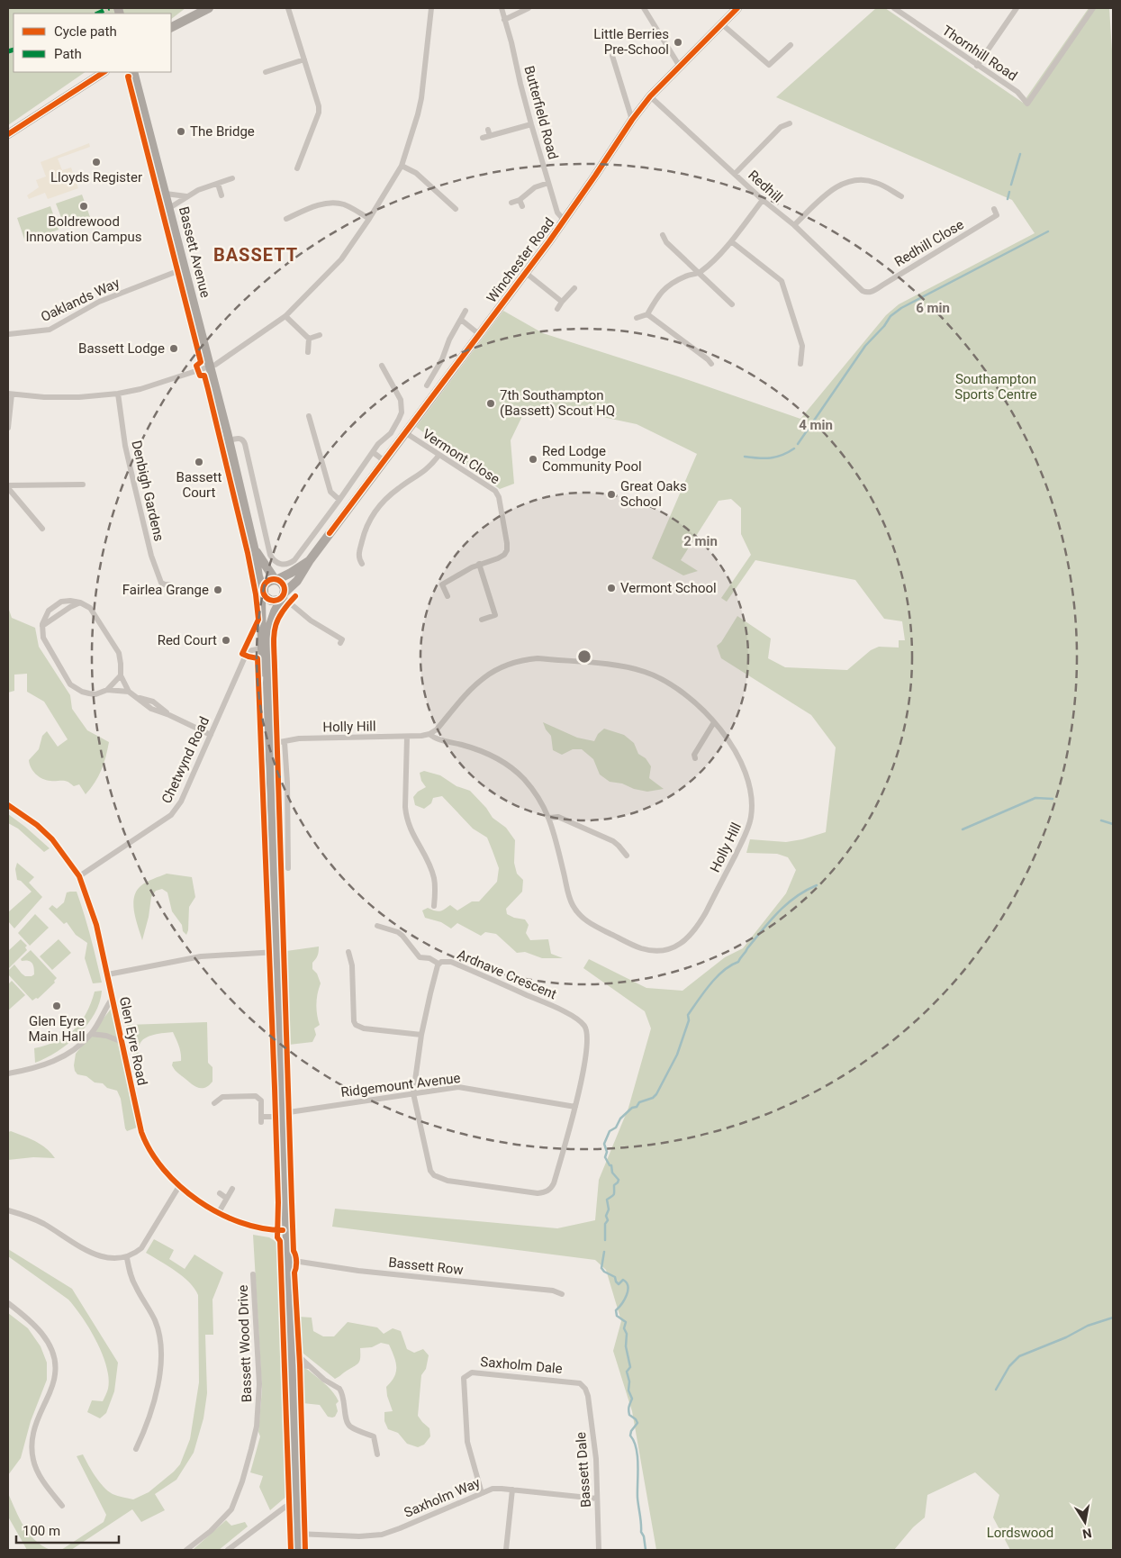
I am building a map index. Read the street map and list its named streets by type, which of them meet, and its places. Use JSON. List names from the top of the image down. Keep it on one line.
{"streets":{"main road":["Bassett Avenue","Winchester Road"],"street":["Thornhill Road","Butterfield Road","Redhill","Redhill Close","Oaklands Way","Vermont Close","Denbigh Gardens","Holly Hill","Chetwynd Road","Ardnave Crescent","Glen Eyre Road","Ridgemount Avenue","Bassett Row","Bassett Wood Drive","Saxholm Dale","Bassett Dale","Saxholm Way"]},"crossings":[["Butterfield Road","Winchester Road"],["Redhill","Redhill Close"],["Redhill","Winchester Road"],["Bassett Avenue","Winchester Road"],["Bassett Avenue","Oaklands Way"],["Bassett Avenue","Holly Hill"],["Bassett Avenue","Chetwynd Road"],["Bassett Avenue","Glen Eyre Road"],["Bassett Avenue","Ridgemount Avenue"],["Bassett Avenue","Bassett Row"],["Bassett Avenue","Saxholm Way"],["Winchester Road","Vermont Close"],["Chetwynd Road","Glen Eyre Road"],["Ardnave Crescent","Ridgemount Avenue"],["Saxholm Dale","Bassett Dale"],["Saxholm Dale","Saxholm Way"],["Bassett Dale","Saxholm Way"]],"districts":["BASSETT"],"parks":["Southampton Sports Centre","Lordswood"],"places":["Little Berries Pre-School","The Bridge","Lloyds Register","Boldrewood Innovation Campus","Bassett Lodge","7th Southampton (Bassett) Scout HQ","Red Lodge Community Pool","Bassett Court","Great Oaks School","Vermont School","Fairlea Grange","Red Court","Glen Eyre Main Hall"],"legend":["Cycle path","Path"],"scale_bar":"100 m","north":"bottom","rings":["6 min","4 min","2 min"]}
